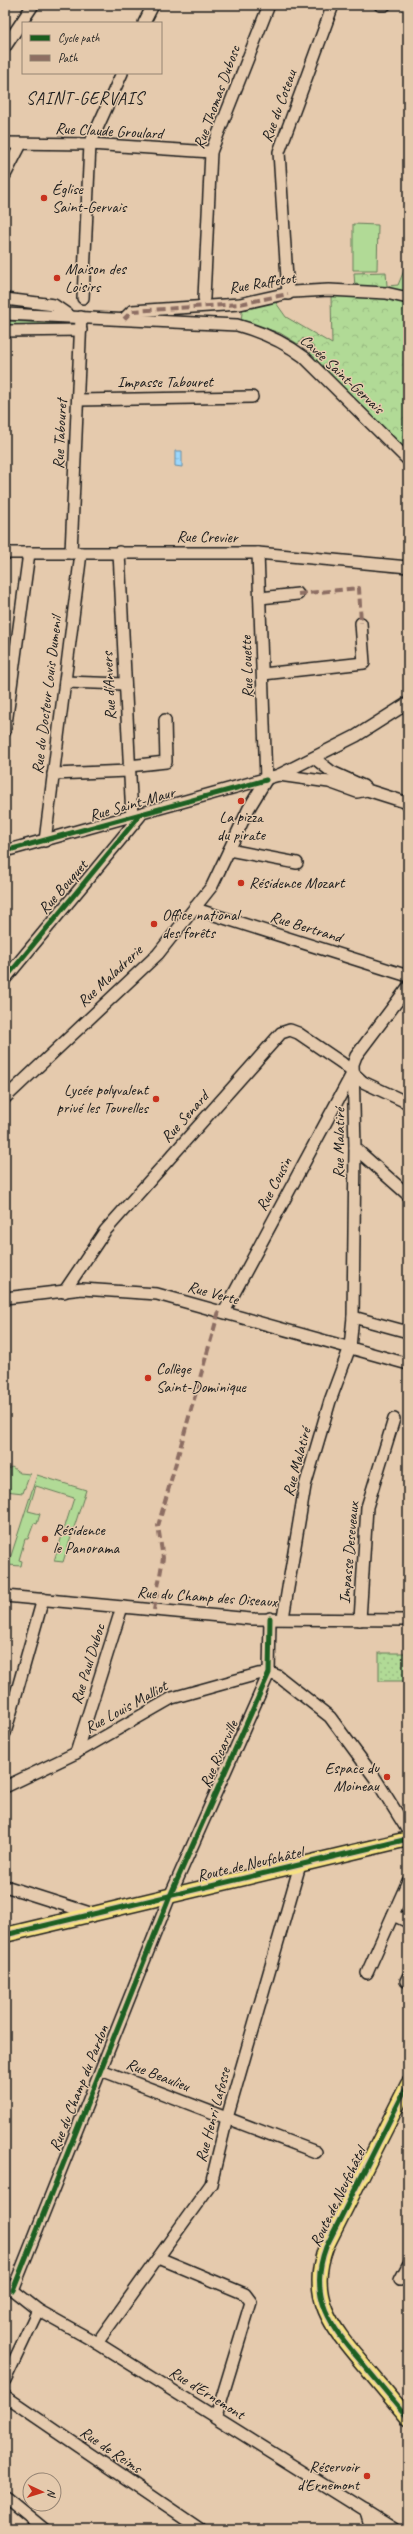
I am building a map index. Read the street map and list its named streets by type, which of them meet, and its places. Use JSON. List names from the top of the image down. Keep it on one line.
{"streets":{"main road":["Route de Neufchâtel"],"street":["Rue Thomas Dubosc","Rue du Coteau","Rue Claude Groulard","Rue Raffetot","Cavée Saint-Gervais","Impasse Tabouret","Rue Tabouret","Rue Crevier","Rue Louette","Rue d'Anvers","Rue du Docteur Louis Dumenil","Rue Saint-Maur","Rue Bouquet","Rue Bertrand","Rue Maladrerie","Rue Senard","Rue Malatiré","Rue Cousin","Rue Verte","Impasse Deseveaux","Rue du Champ des Oiseaux","Rue Paul Duboc","Rue Louis Malliot","Rue Ricarville","Rue Beaulieu","Rue du Champ du Pardon","Rue Henri Lafosse","Rue d'Ernemont","Rue de Reims"]},"crossings":[["Rue Thomas Dubosc","Rue Claude Groulard"],["Rue du Coteau","Rue Raffetot"],["Rue Raffetot","Cavée Saint-Gervais"],["Cavée Saint-Gervais","Rue Tabouret"],["Impasse Tabouret","Rue Tabouret"],["Rue Tabouret","Rue Crevier"],["Rue Tabouret","Rue du Docteur Louis Dumenil"],["Rue Crevier","Rue Louette"],["Rue Crevier","Rue d'Anvers"],["Rue Crevier","Rue du Docteur Louis Dumenil"],["Rue Louette","Rue Saint-Maur"],["Rue Louette","Rue Maladrerie"],["Rue d'Anvers","Rue Saint-Maur"],["Rue d'Anvers","Rue Bouquet"],["Rue du Docteur Louis Dumenil","Rue Saint-Maur"],["Rue Saint-Maur","Rue Bouquet"],["Rue Saint-Maur","Rue Maladrerie"],["Rue Bertrand","Rue Maladrerie"],["Rue Senard","Rue Malatiré"],["Rue Senard","Rue Cousin"],["Rue Senard","Rue Verte"],["Rue Malatiré","Rue Cousin"],["Rue Malatiré","Rue Verte"],["Rue Malatiré","Rue du Champ des Oiseaux"],["Rue Cousin","Rue Verte"],["Impasse Deseveaux","Rue du Champ des Oiseaux"],["Rue du Champ des Oiseaux","Rue Paul Duboc"],["Rue du Champ des Oiseaux","Rue Ricarville"],["Rue Paul Duboc","Rue Louis Malliot"],["Rue Louis Malliot","Rue Ricarville"],["Rue Ricarville","Route de Neufchâtel"],["Rue Ricarville","Rue du Champ du Pardon"],["Route de Neufchâtel","Rue du Champ du Pardon"],["Route de Neufchâtel","Rue Henri Lafosse"],["Rue Beaulieu","Rue du Champ du Pardon"],["Rue Beaulieu","Rue Henri Lafosse"],["Rue du Champ du Pardon","Rue d'Ernemont"],["Rue Henri Lafosse","Rue d'Ernemont"]],"districts":["SAINT-GERVAIS"],"places":["Église Saint-Gervais","Maison des Loisirs","La pizza du pirate","Résidence Mozart","Office national des forêts","Lycée polyvalent privé les Tourelles","Collège Saint-Dominique","Résidence le Panorama","Espace du Moineau","Réservoir d'Ernemont"],"legend":["Cycle path","Path"],"north":"right"}
